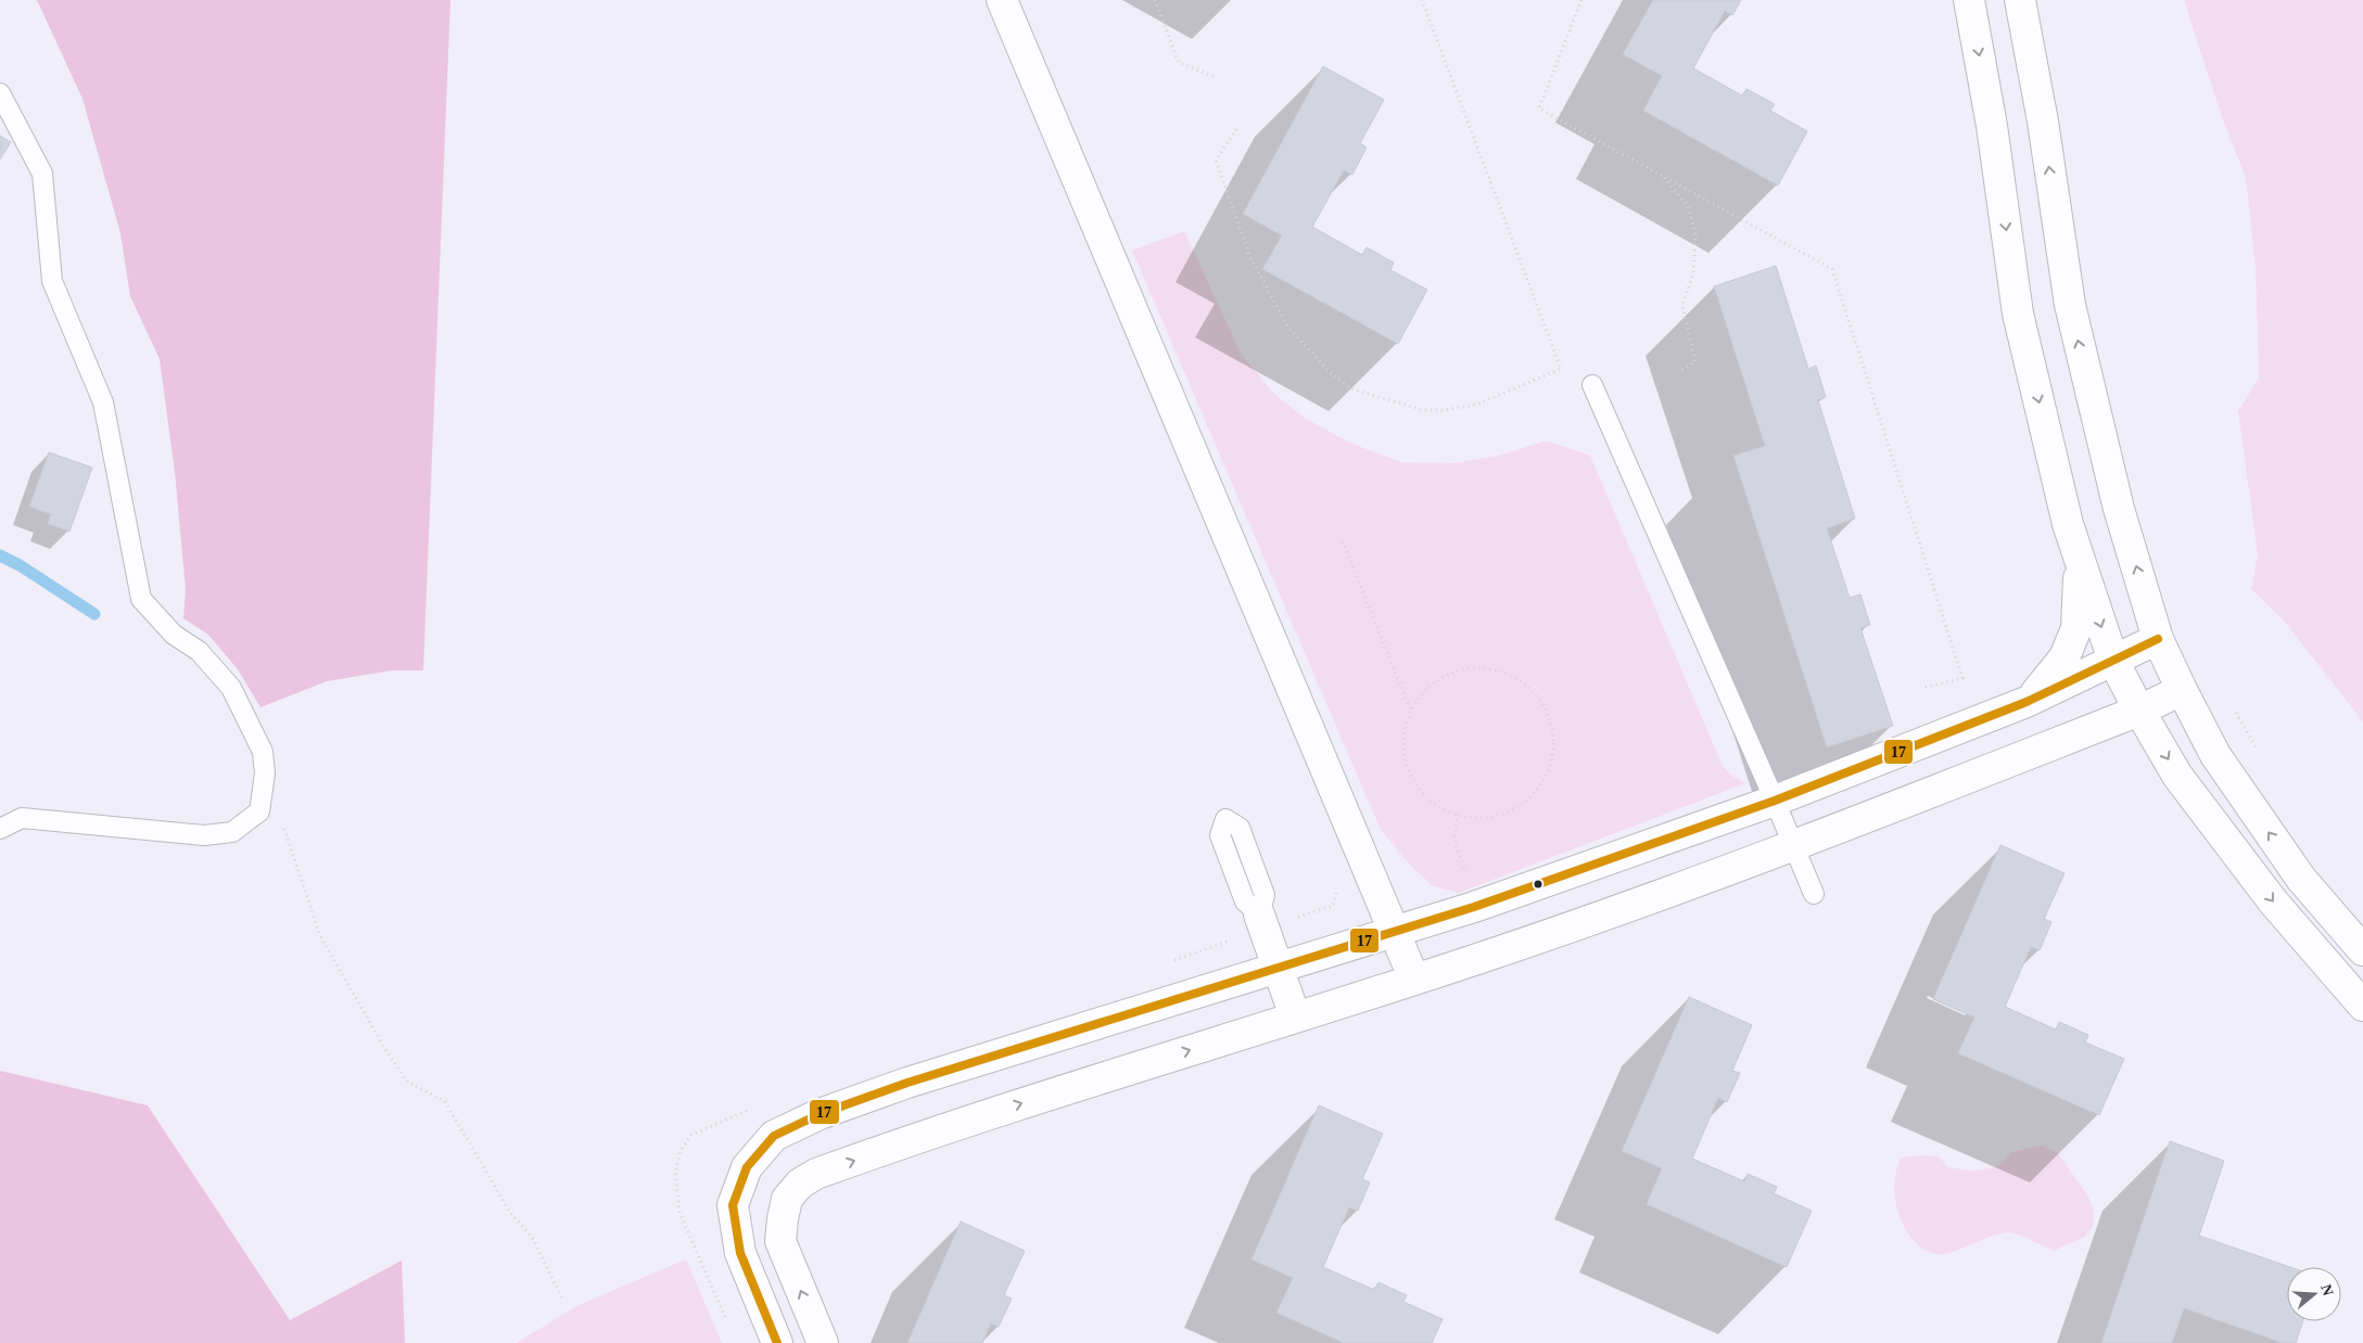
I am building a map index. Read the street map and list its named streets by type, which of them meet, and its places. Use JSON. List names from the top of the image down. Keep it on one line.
{"lines":["transit line 17"],"north":"right"}
